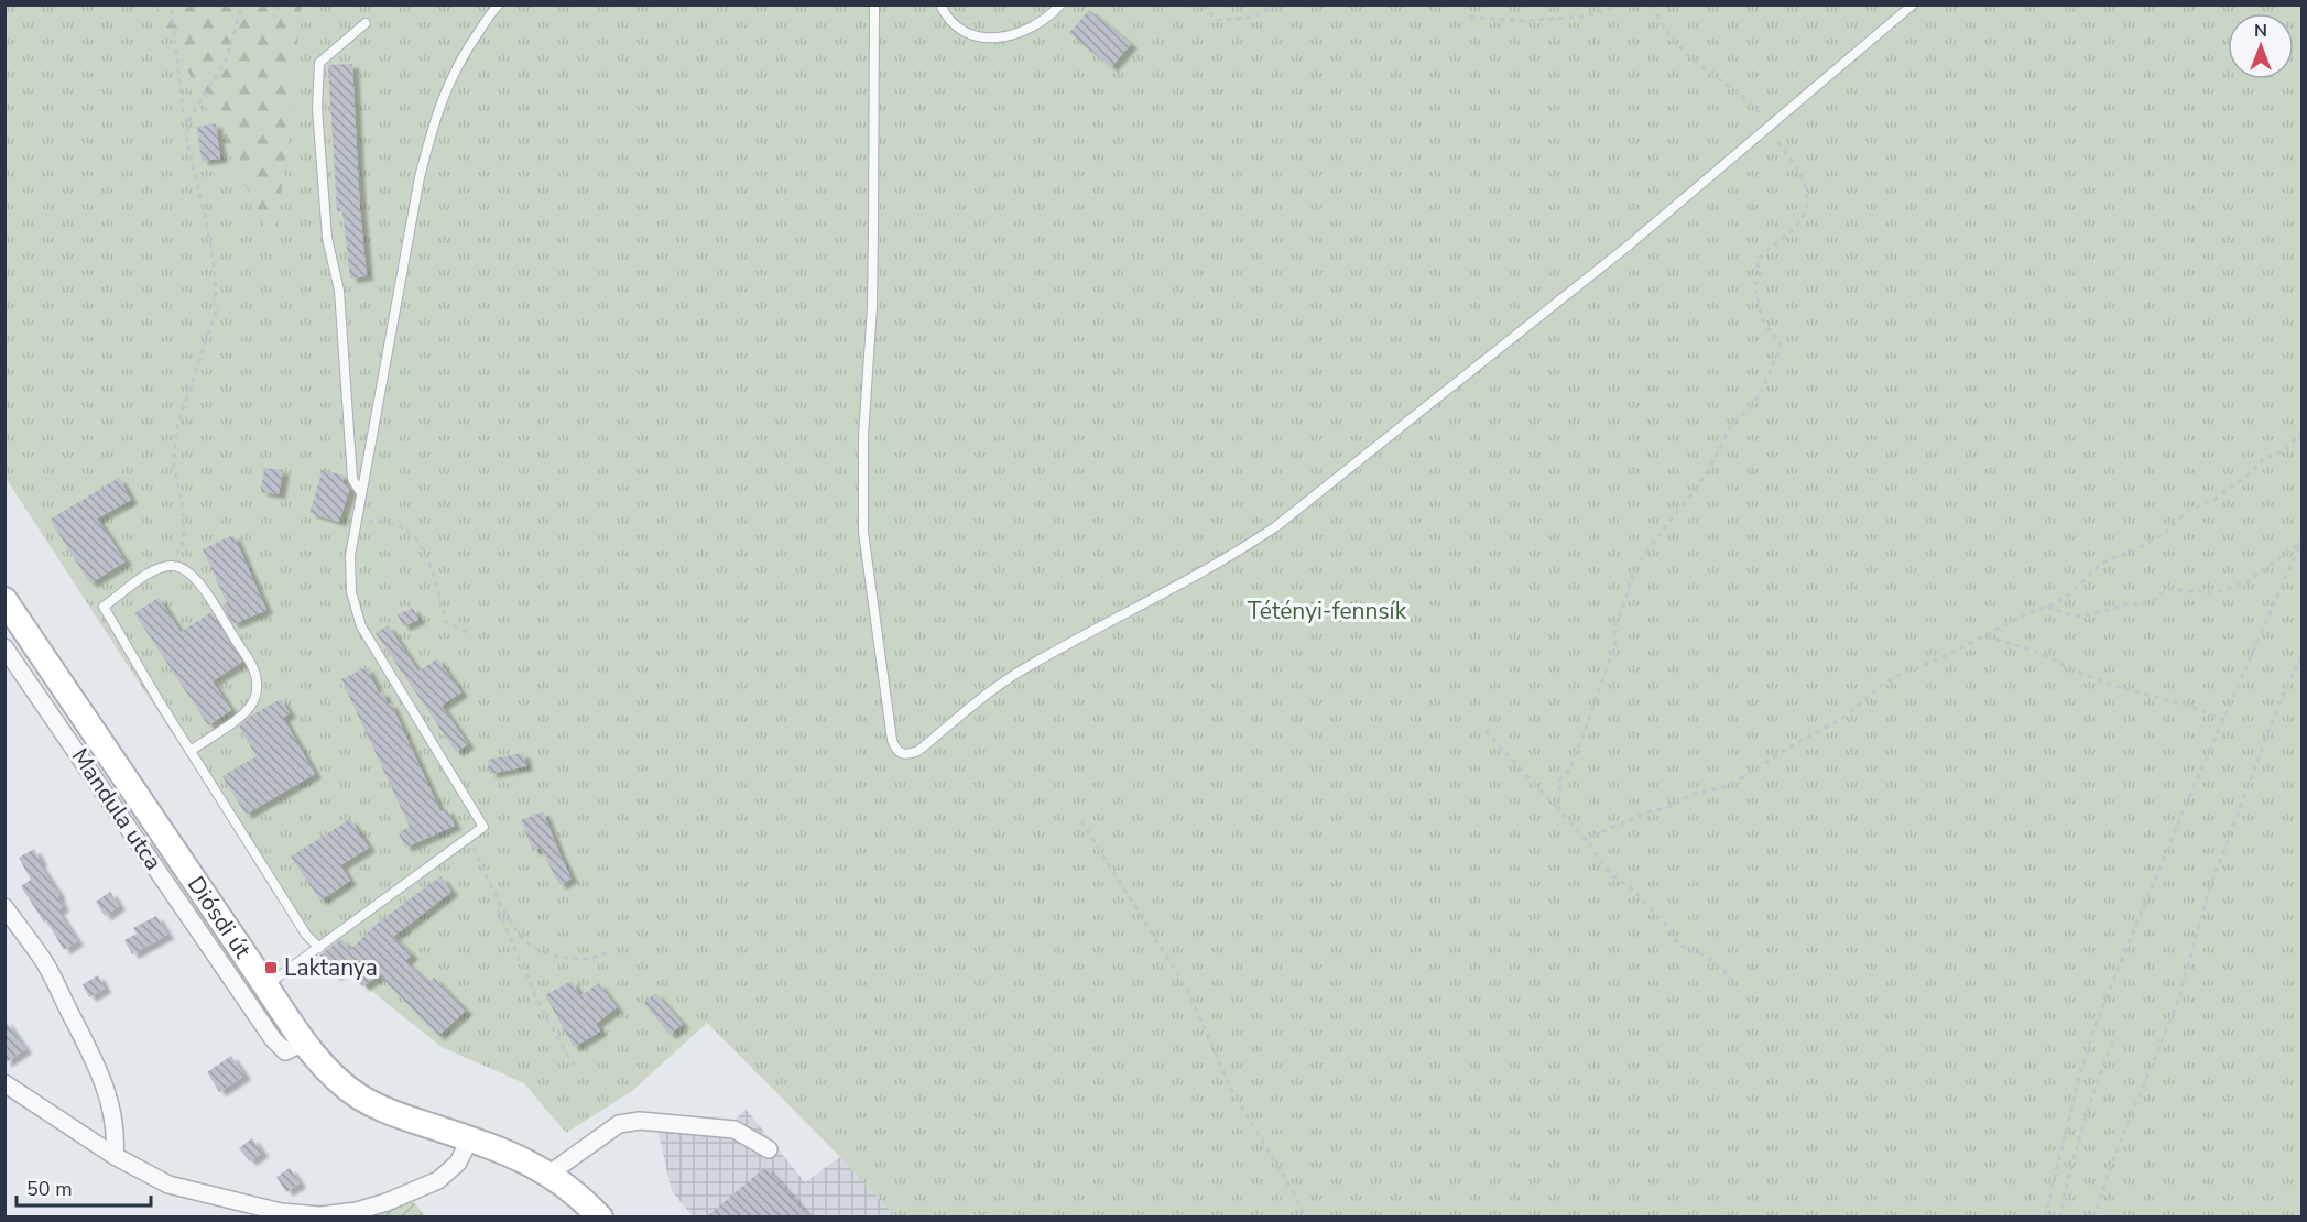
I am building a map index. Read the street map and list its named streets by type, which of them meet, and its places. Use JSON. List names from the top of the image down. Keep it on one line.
{"streets":{"main road":["Diósdi út"],"street":["Mandula utca"]},"crossings":[["Mandula utca","Diósdi út"]],"parks":["Tétényi-fennsík"],"places":{"transit":["Laktanya"]},"scale_bar":"50 m","north":"top"}
